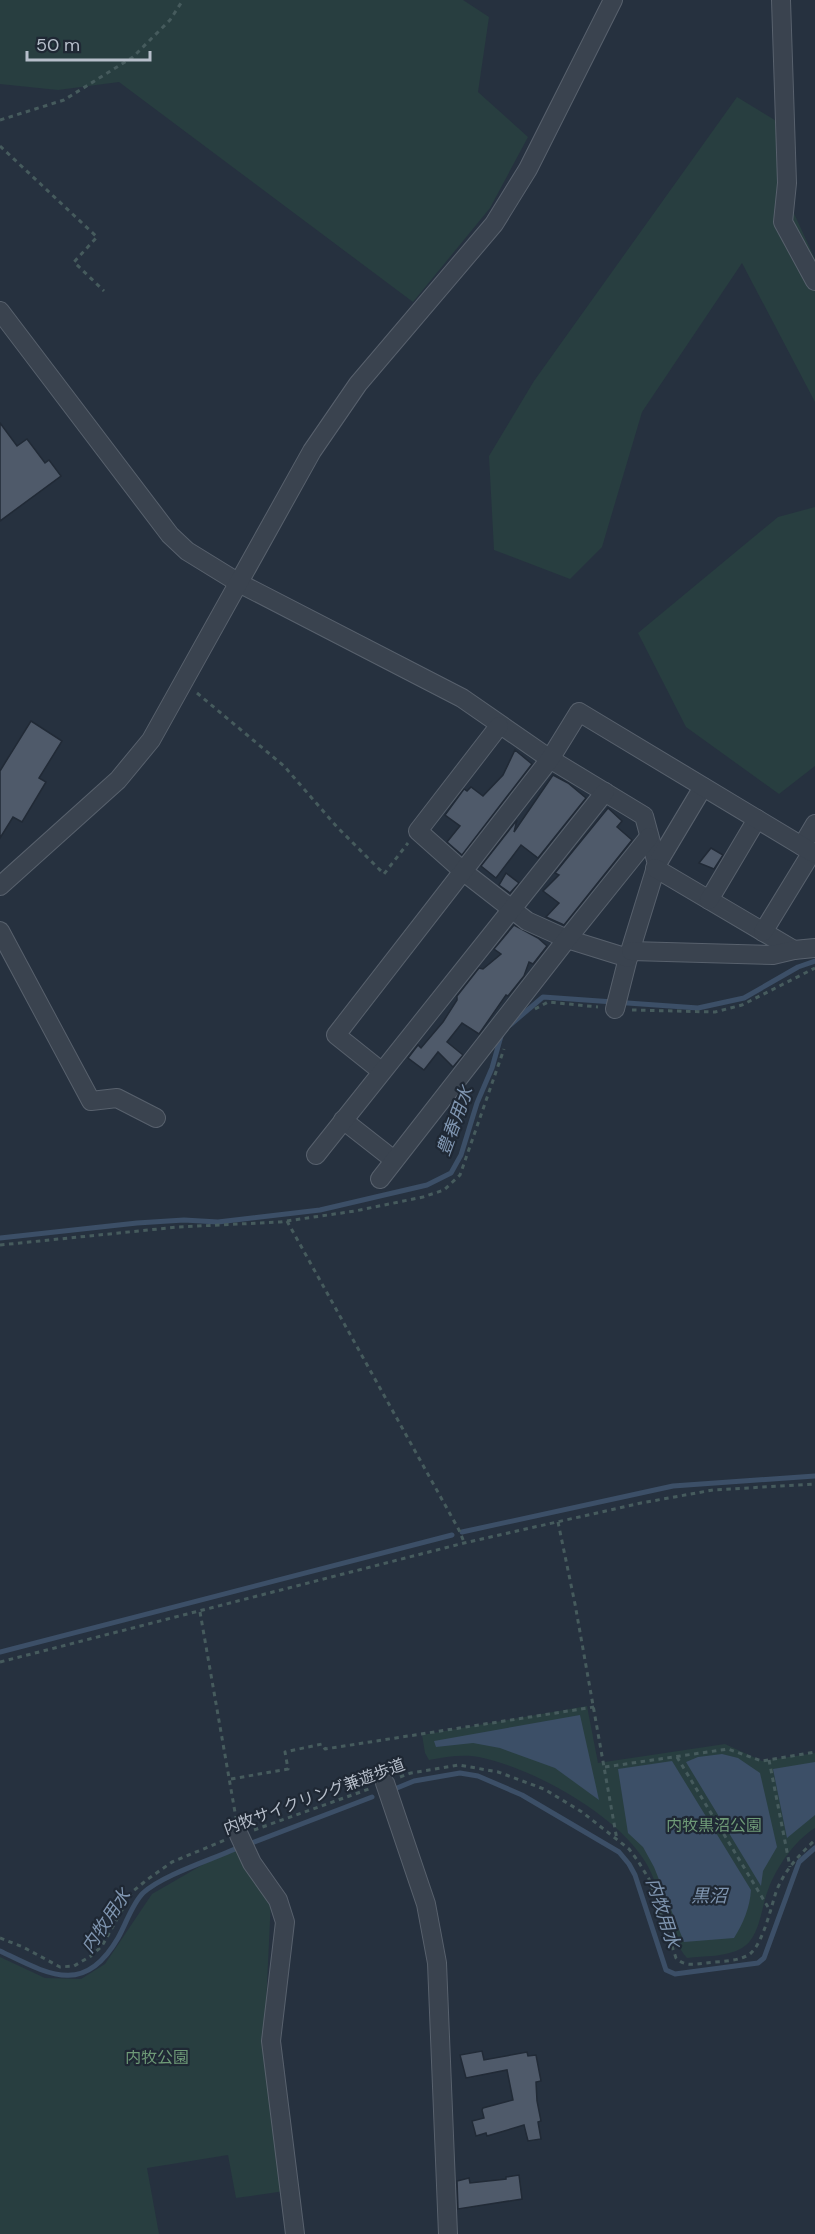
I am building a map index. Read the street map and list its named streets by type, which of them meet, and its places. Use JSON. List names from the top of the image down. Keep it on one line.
{"streets":{"path":["内牧サイクリング兼遊歩道"]},"water":["豊春用水","黒沼","内牧用水"],"parks":["内牧黒沼公園","内牧公園"],"scale_bar":"50 m"}
